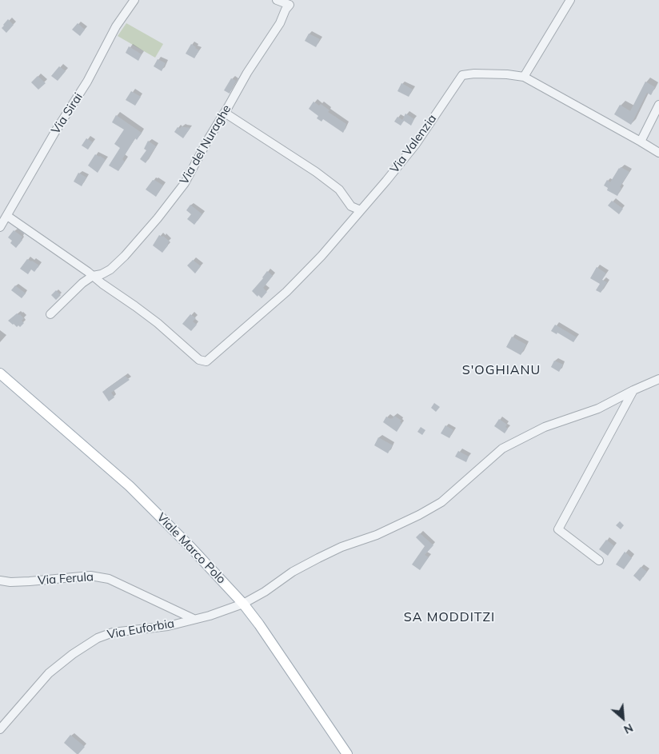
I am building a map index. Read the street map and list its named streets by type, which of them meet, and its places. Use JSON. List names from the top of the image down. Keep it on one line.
{"streets":{"main road":["Viale Marco Polo"],"street":["Via Sirai","Via Valenzia","Via del Nuraghe","Via Ferula","Via Euforbia"]},"crossings":[["Via Valenzia","Via del Nuraghe"],["Viale Marco Polo","Via Euforbia"],["Via Ferula","Via Euforbia"]],"districts":["S'OGHIANU","SA MODDITZI"],"north":"bottom right"}
